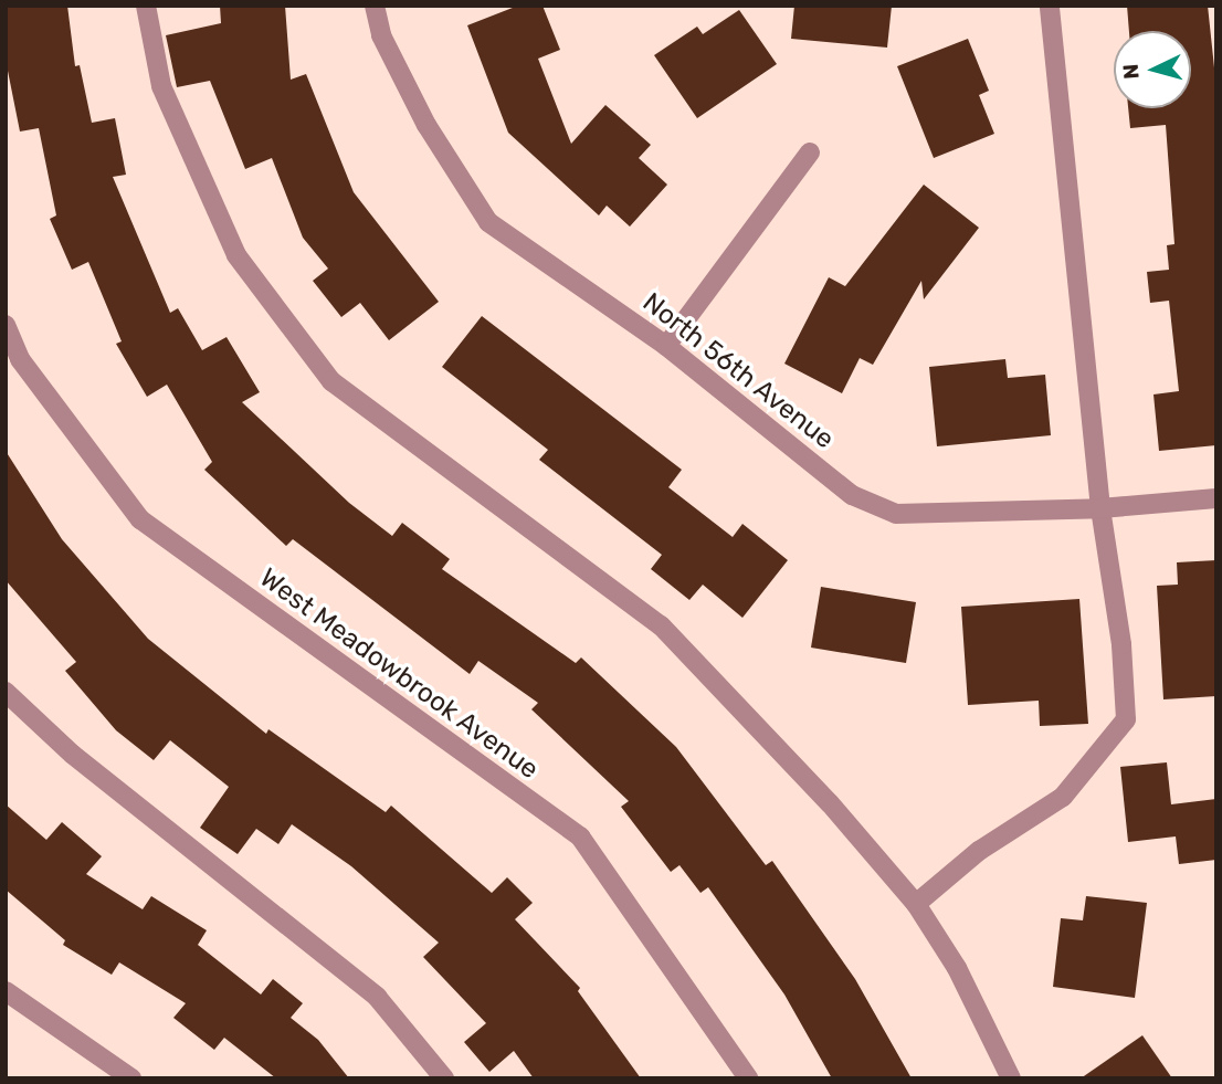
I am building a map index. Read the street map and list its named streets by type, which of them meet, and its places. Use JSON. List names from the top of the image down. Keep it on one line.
{"streets":{"street":["North 56th Avenue","West Meadowbrook Avenue"]},"north":"left"}
